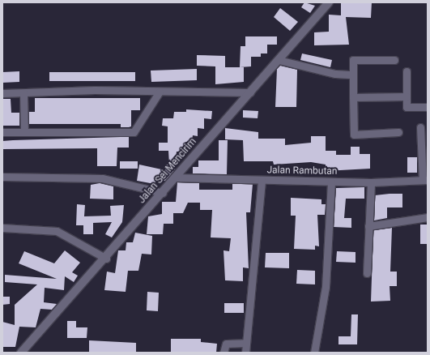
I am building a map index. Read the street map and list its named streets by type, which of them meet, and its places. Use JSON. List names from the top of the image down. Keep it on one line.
{"streets":{"street":["Jalan Sei Mencirim","Jalan Rambutan"]},"crossings":[["Jalan Sei Mencirim","Jalan Rambutan"]]}
